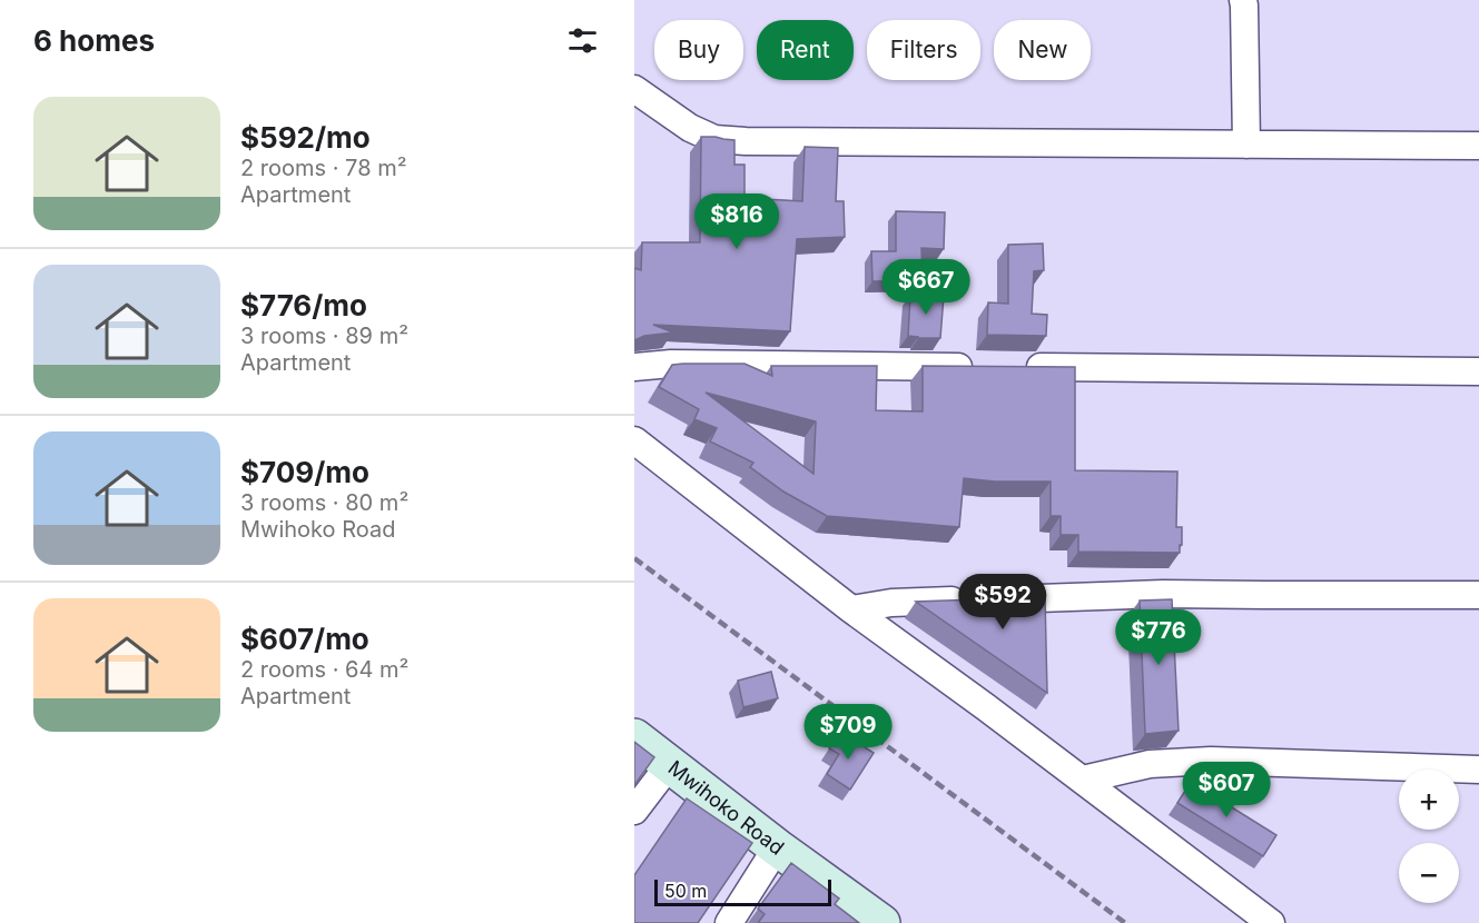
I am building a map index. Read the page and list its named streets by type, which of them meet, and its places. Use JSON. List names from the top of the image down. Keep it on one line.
{"streets":{"street":["Mwihoko Road"]},"scale_bar":"50 m","page":{"heading":"6 homes","chip":["Buy","Rent","Filters","New"],"list":[{"name":"$592/mo","note":"2 rooms · 78 m² · Apartment"},{"name":"$776/mo","note":"3 rooms · 89 m² · Apartment"},{"name":"$709/mo","note":"3 rooms · 80 m² · Mwihoko Road"},{"name":"$607/mo","note":"2 rooms · 64 m² · Apartment"}],"price":["$816","$667","$592","$776","$709","$607"],"map_buttons":["+","−"],"scale":"50 m"}}
